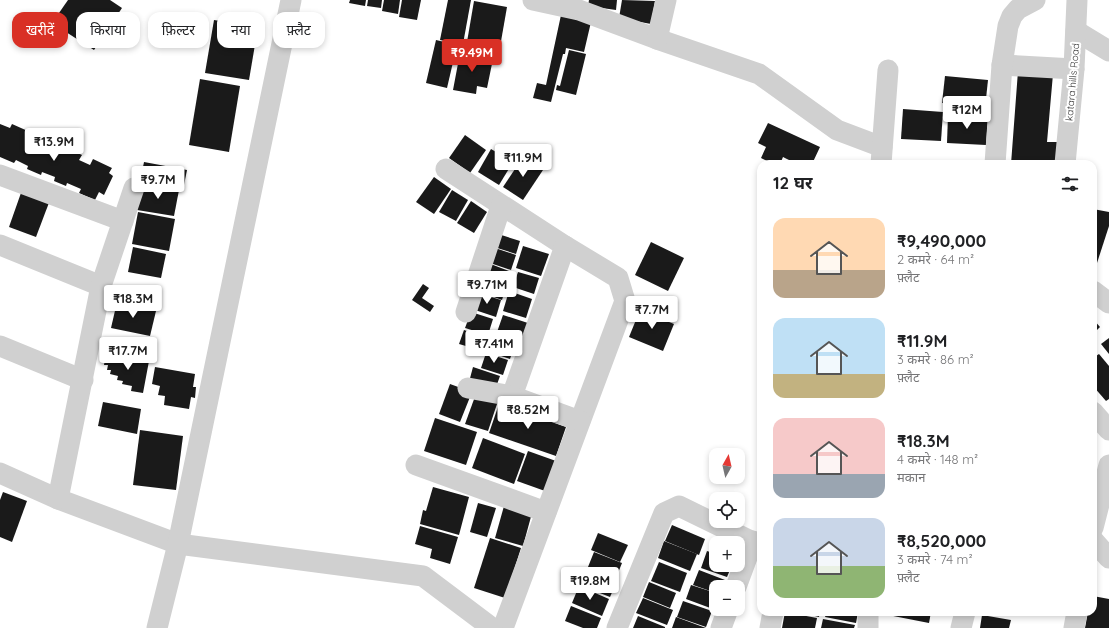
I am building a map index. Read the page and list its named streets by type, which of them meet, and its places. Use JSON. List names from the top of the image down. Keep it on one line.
{"streets":{"street":["katara hills Road"]},"north":"top","page":{"chip":["खरीदें","किराया","फ़िल्टर","नया","फ़्लैट"],"price":["₹9.49M","₹12M","₹13.9M","₹11.9M","₹9.7M","₹9.71M","₹18.3M","₹7.7M","₹7.41M","₹17.7M","₹8.52M","₹19.8M"],"heading":"12 घर","list":[{"name":"₹9,490,000","note":"2 कमरे · 64 m² · फ़्लैट"},{"name":"₹11.9M","note":"3 कमरे · 86 m² · फ़्लैट"},{"name":"₹18.3M","note":"4 कमरे · 148 m² · मकान"},{"name":"₹8,520,000","note":"3 कमरे · 74 m² · फ़्लैट"}],"map_buttons":["+","−"]}}
